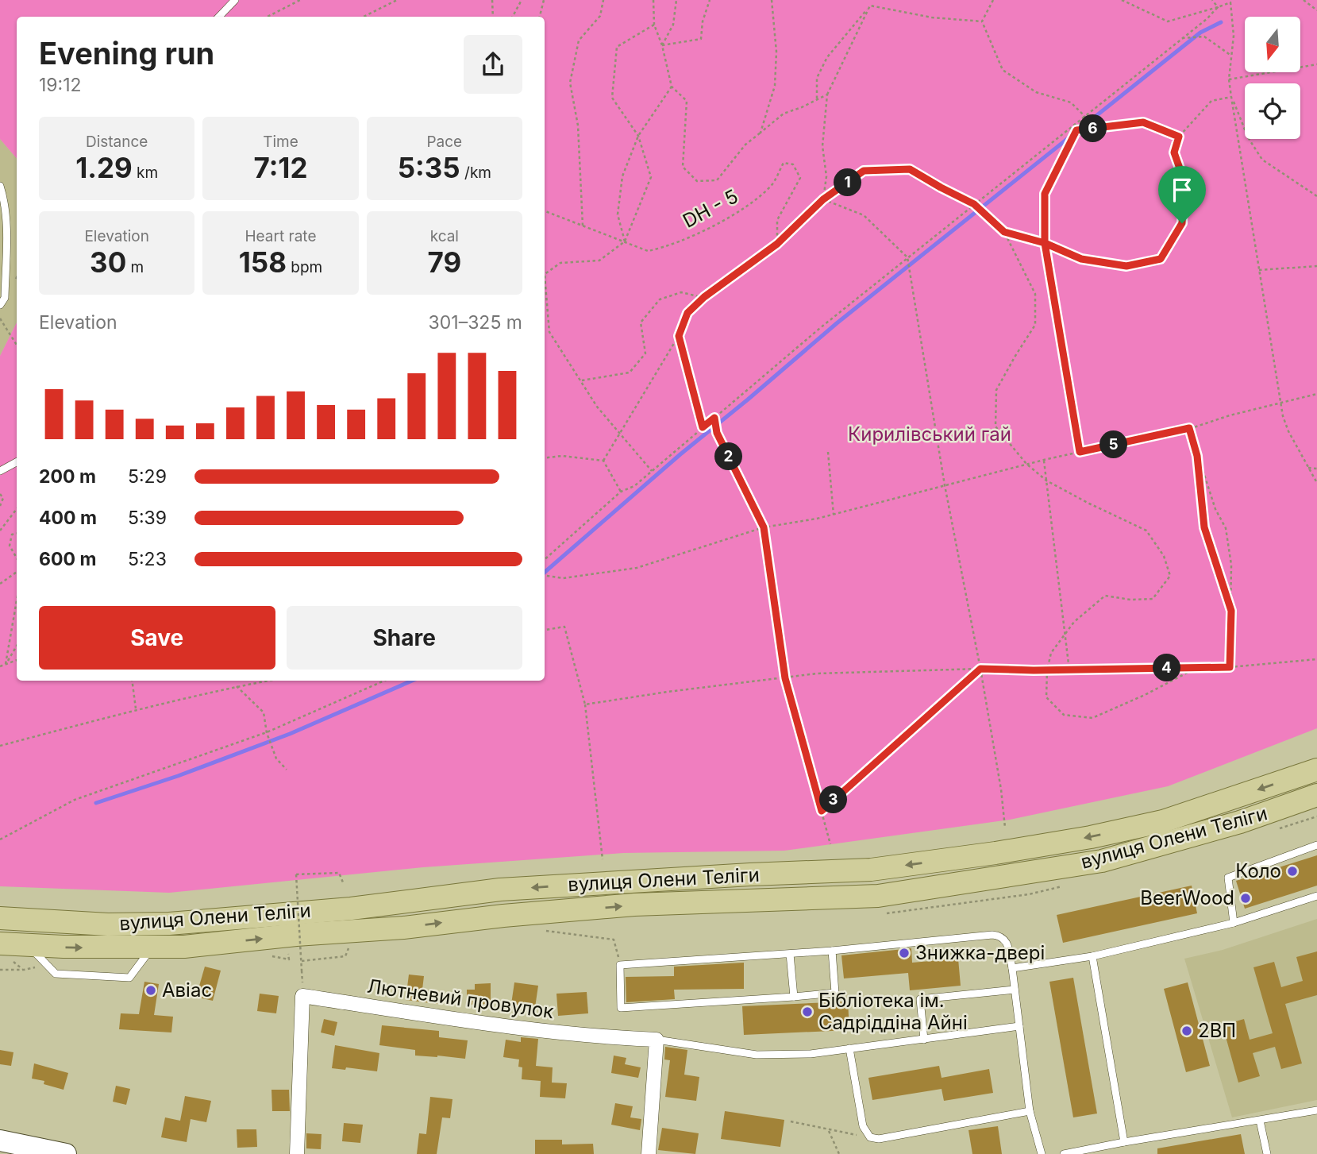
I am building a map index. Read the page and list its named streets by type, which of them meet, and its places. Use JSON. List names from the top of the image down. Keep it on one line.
{"streets":{"main road":["вулиця Олени Теліги"],"street":["Лютневий провулок"],"path":["DH - 5"]},"parks":["Кирилівський гай"],"places":["Коло","BeerWood","Знижка-двері","Авіас","Бібліотека ім. Садріддіна Айні","2ВП"],"north":"bottom","page":{"heading":["Evening run","19:12"],"stats":[["Distance","1.29 km"],["Time","7:12"],["Pace","5:35 /km"],["Elevation","30 m"],["Heart rate","158 bpm"],["kcal","79"]],"pins":["6","1","5","2","4","3"],"chart":["Elevation","301–325 m"],"list":[{"name":"200 m","note":"5:29"},{"name":"400 m","note":"5:39"},{"name":"600 m","note":"5:23"}],"buttons":["Save","Share"]}}
